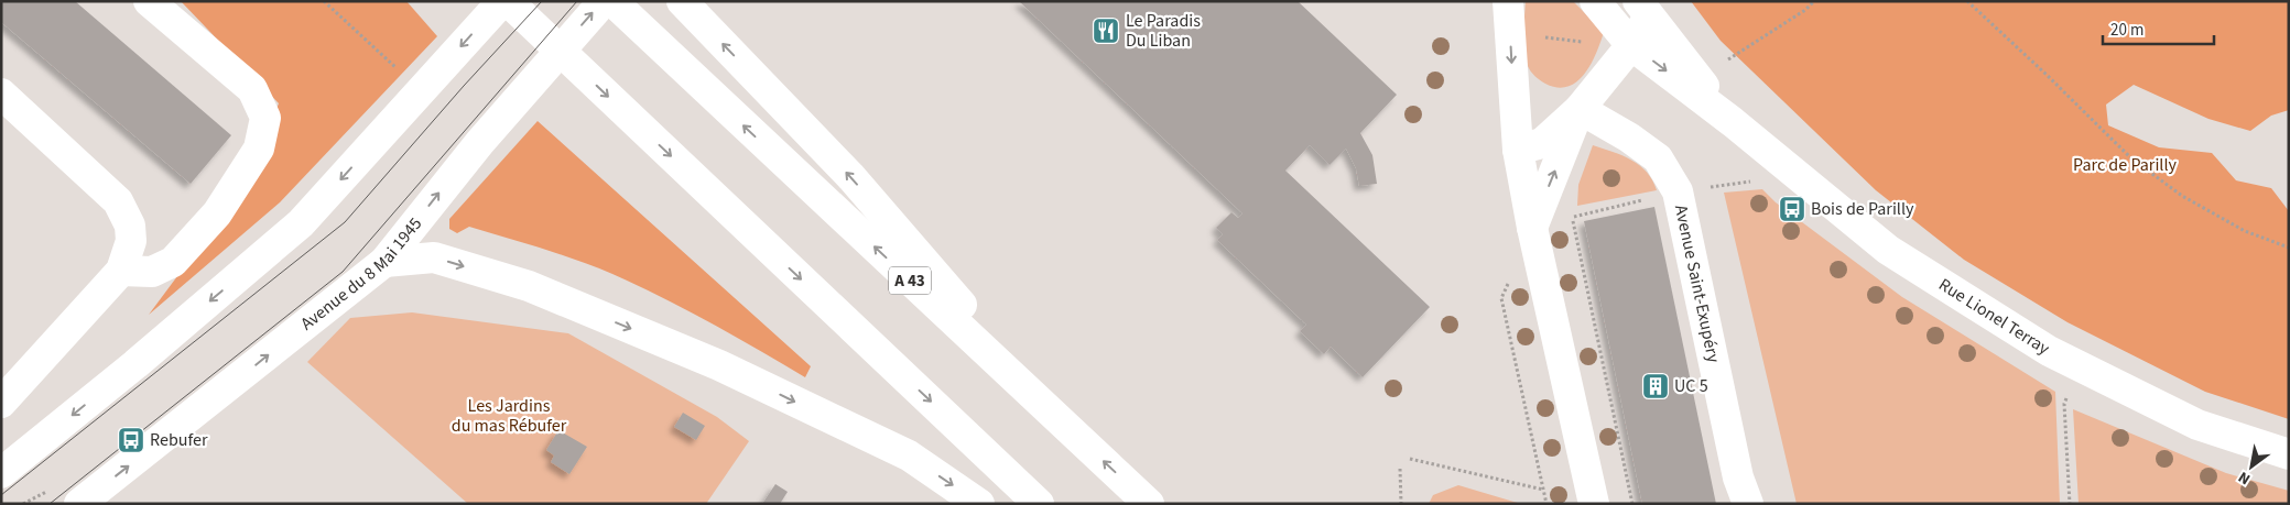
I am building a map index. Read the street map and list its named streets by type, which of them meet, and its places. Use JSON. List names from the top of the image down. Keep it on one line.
{"streets":{"main road":["Avenue du 8 Mai 1945","A 43","Avenue Saint-Exupéry","Rue Lionel Terray"]},"parks":["Parc de Parilly","Les Jardins du mas Rébufer"],"places":{"restaurant":["Le Paradis Du Liban"],"bus stop":["Bois de Parilly","Rebufer"],"building":["UC 5"]},"scale_bar":"20 m","north":"bottom left"}
